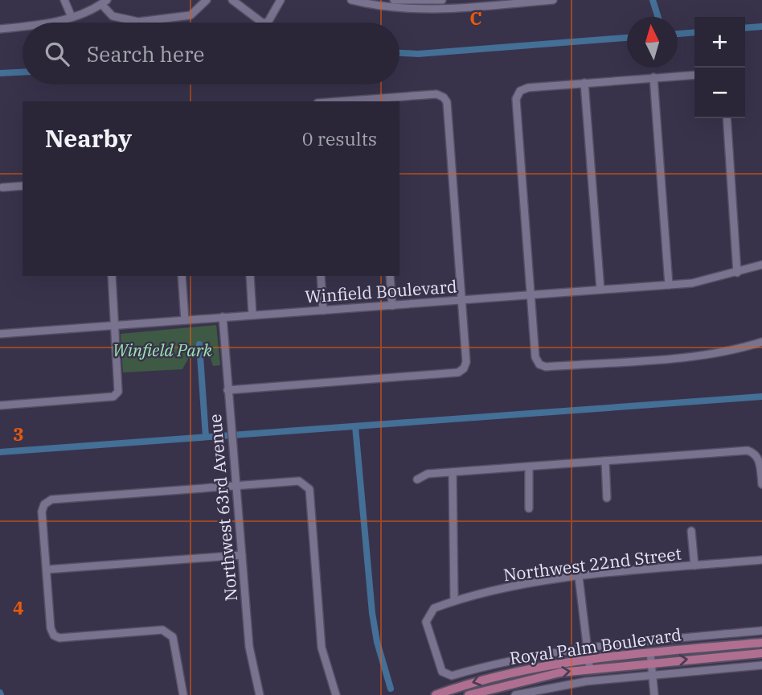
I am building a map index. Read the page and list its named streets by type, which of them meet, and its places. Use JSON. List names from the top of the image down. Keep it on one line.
{"streets":{"main road":["Royal Palm Boulevard"],"street":["Winfield Boulevard","Northwest 63rd Avenue","Northwest 22nd Street"]},"crossings":[["Winfield Boulevard","Northwest 63rd Avenue"]],"parks":["Winfield Park"],"north":"top","page":{"map_buttons":["+","−"],"search":"Search here","heading":["Nearby","0 results"]},"grid":{"columns":["C"],"rows":["3","4"]}}
